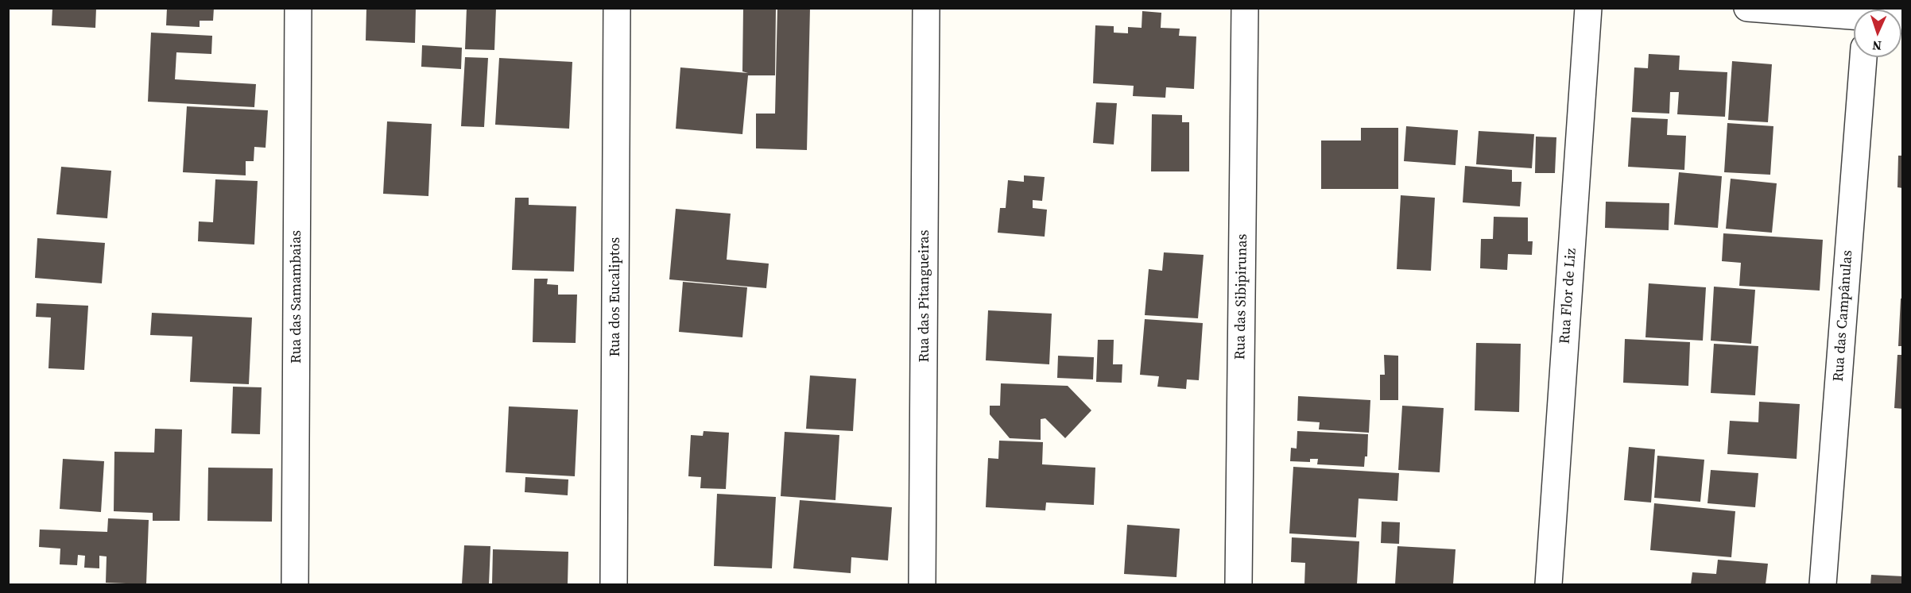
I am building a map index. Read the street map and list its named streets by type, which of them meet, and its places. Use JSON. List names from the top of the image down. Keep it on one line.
{"streets":{"street":["Rua das Pitangueiras","Rua Flor de Liz","Rua das Samambaias","Rua dos Eucaliptos","Rua das Sibipirunas","Rua das Campânulas"]},"north":"bottom"}
